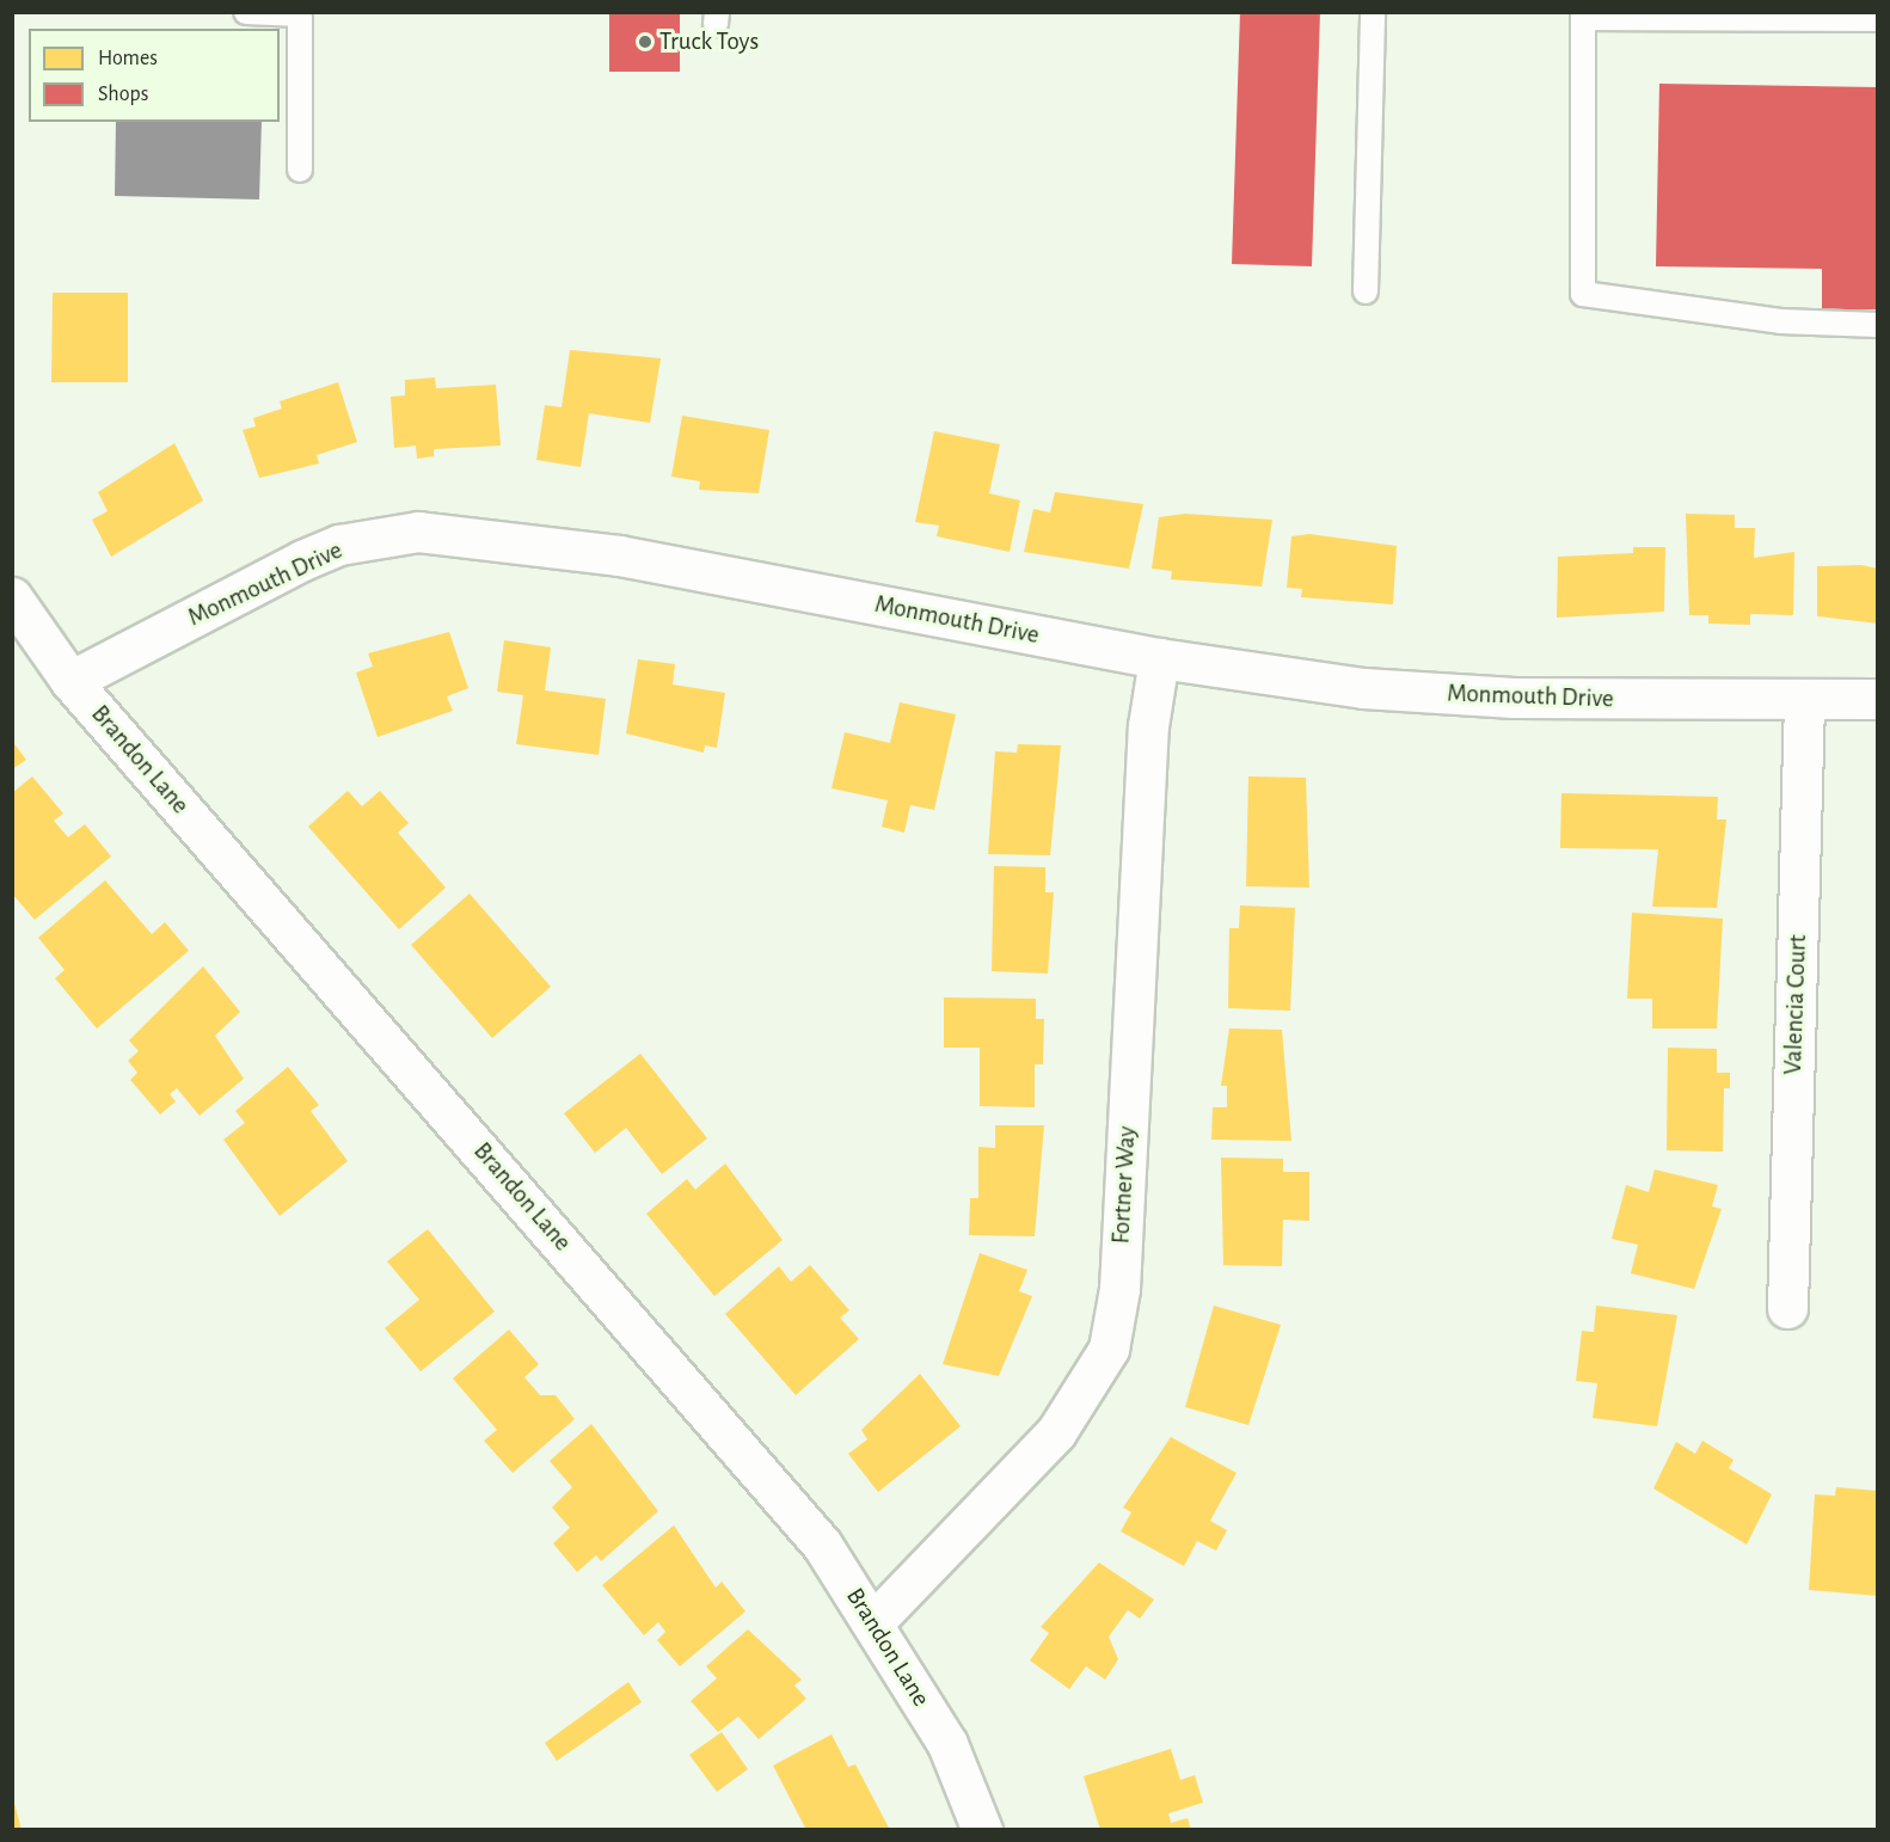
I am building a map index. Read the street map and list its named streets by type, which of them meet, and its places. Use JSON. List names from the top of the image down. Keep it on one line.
{"streets":{"street":["Monmouth Drive","Brandon Lane","Valencia Court","Fortner Way"]},"crossings":[["Monmouth Drive","Brandon Lane"],["Monmouth Drive","Valencia Court"],["Monmouth Drive","Fortner Way"],["Brandon Lane","Fortner Way"]],"places":["Truck Toys"],"legend":["Homes","Shops"]}
